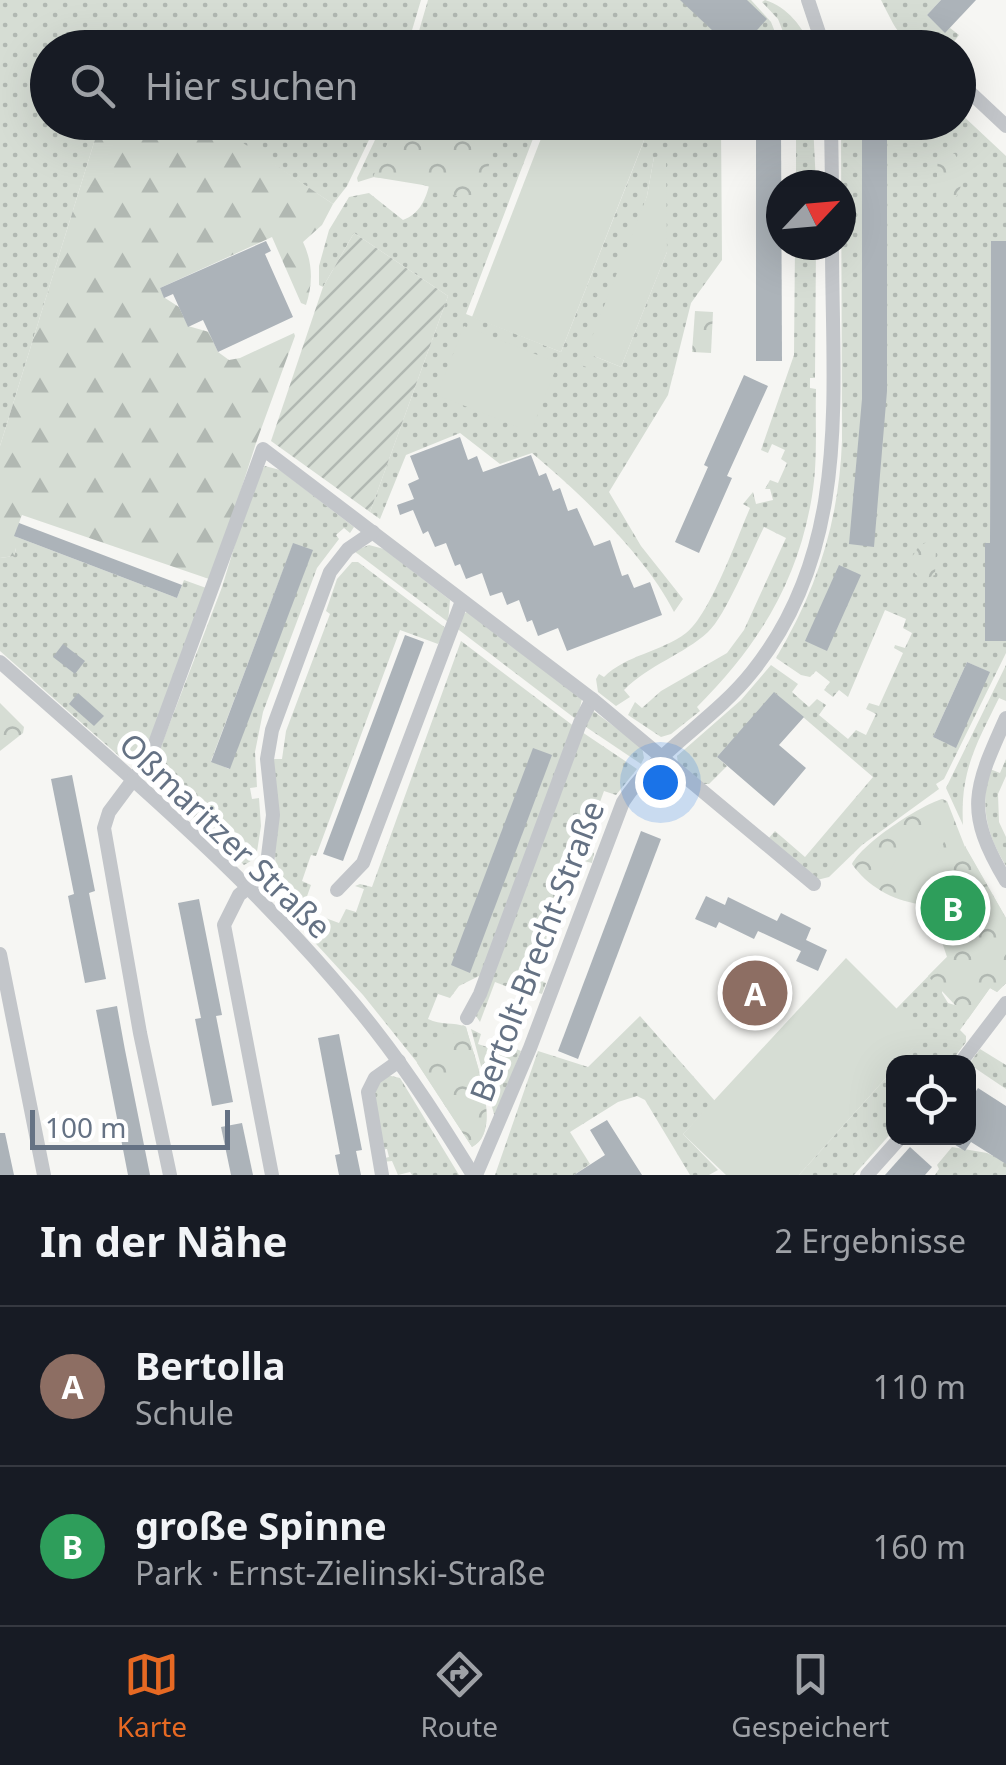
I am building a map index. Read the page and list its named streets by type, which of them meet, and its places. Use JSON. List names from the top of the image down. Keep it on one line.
{"streets":{"street":["Oßmaritzer Straße","Bertolt-Brecht-Straße"]},"crossings":[["Oßmaritzer Straße","Bertolt-Brecht-Straße"]],"scale_bar":"100 m","north":"top right","page":{"search":"Hier suchen","pins":["B","A"],"scale":"100 m","heading":["In der Nähe","2 Ergebnisse"],"list":[{"mark":"A","name":"Bertolla","note":"Schule","value":"110 m"},{"mark":"B","name":"große Spinne","note":"Park · Ernst-Zielinski-Straße","value":"160 m"}],"nav":["Karte","Route","Gespeichert"]}}
